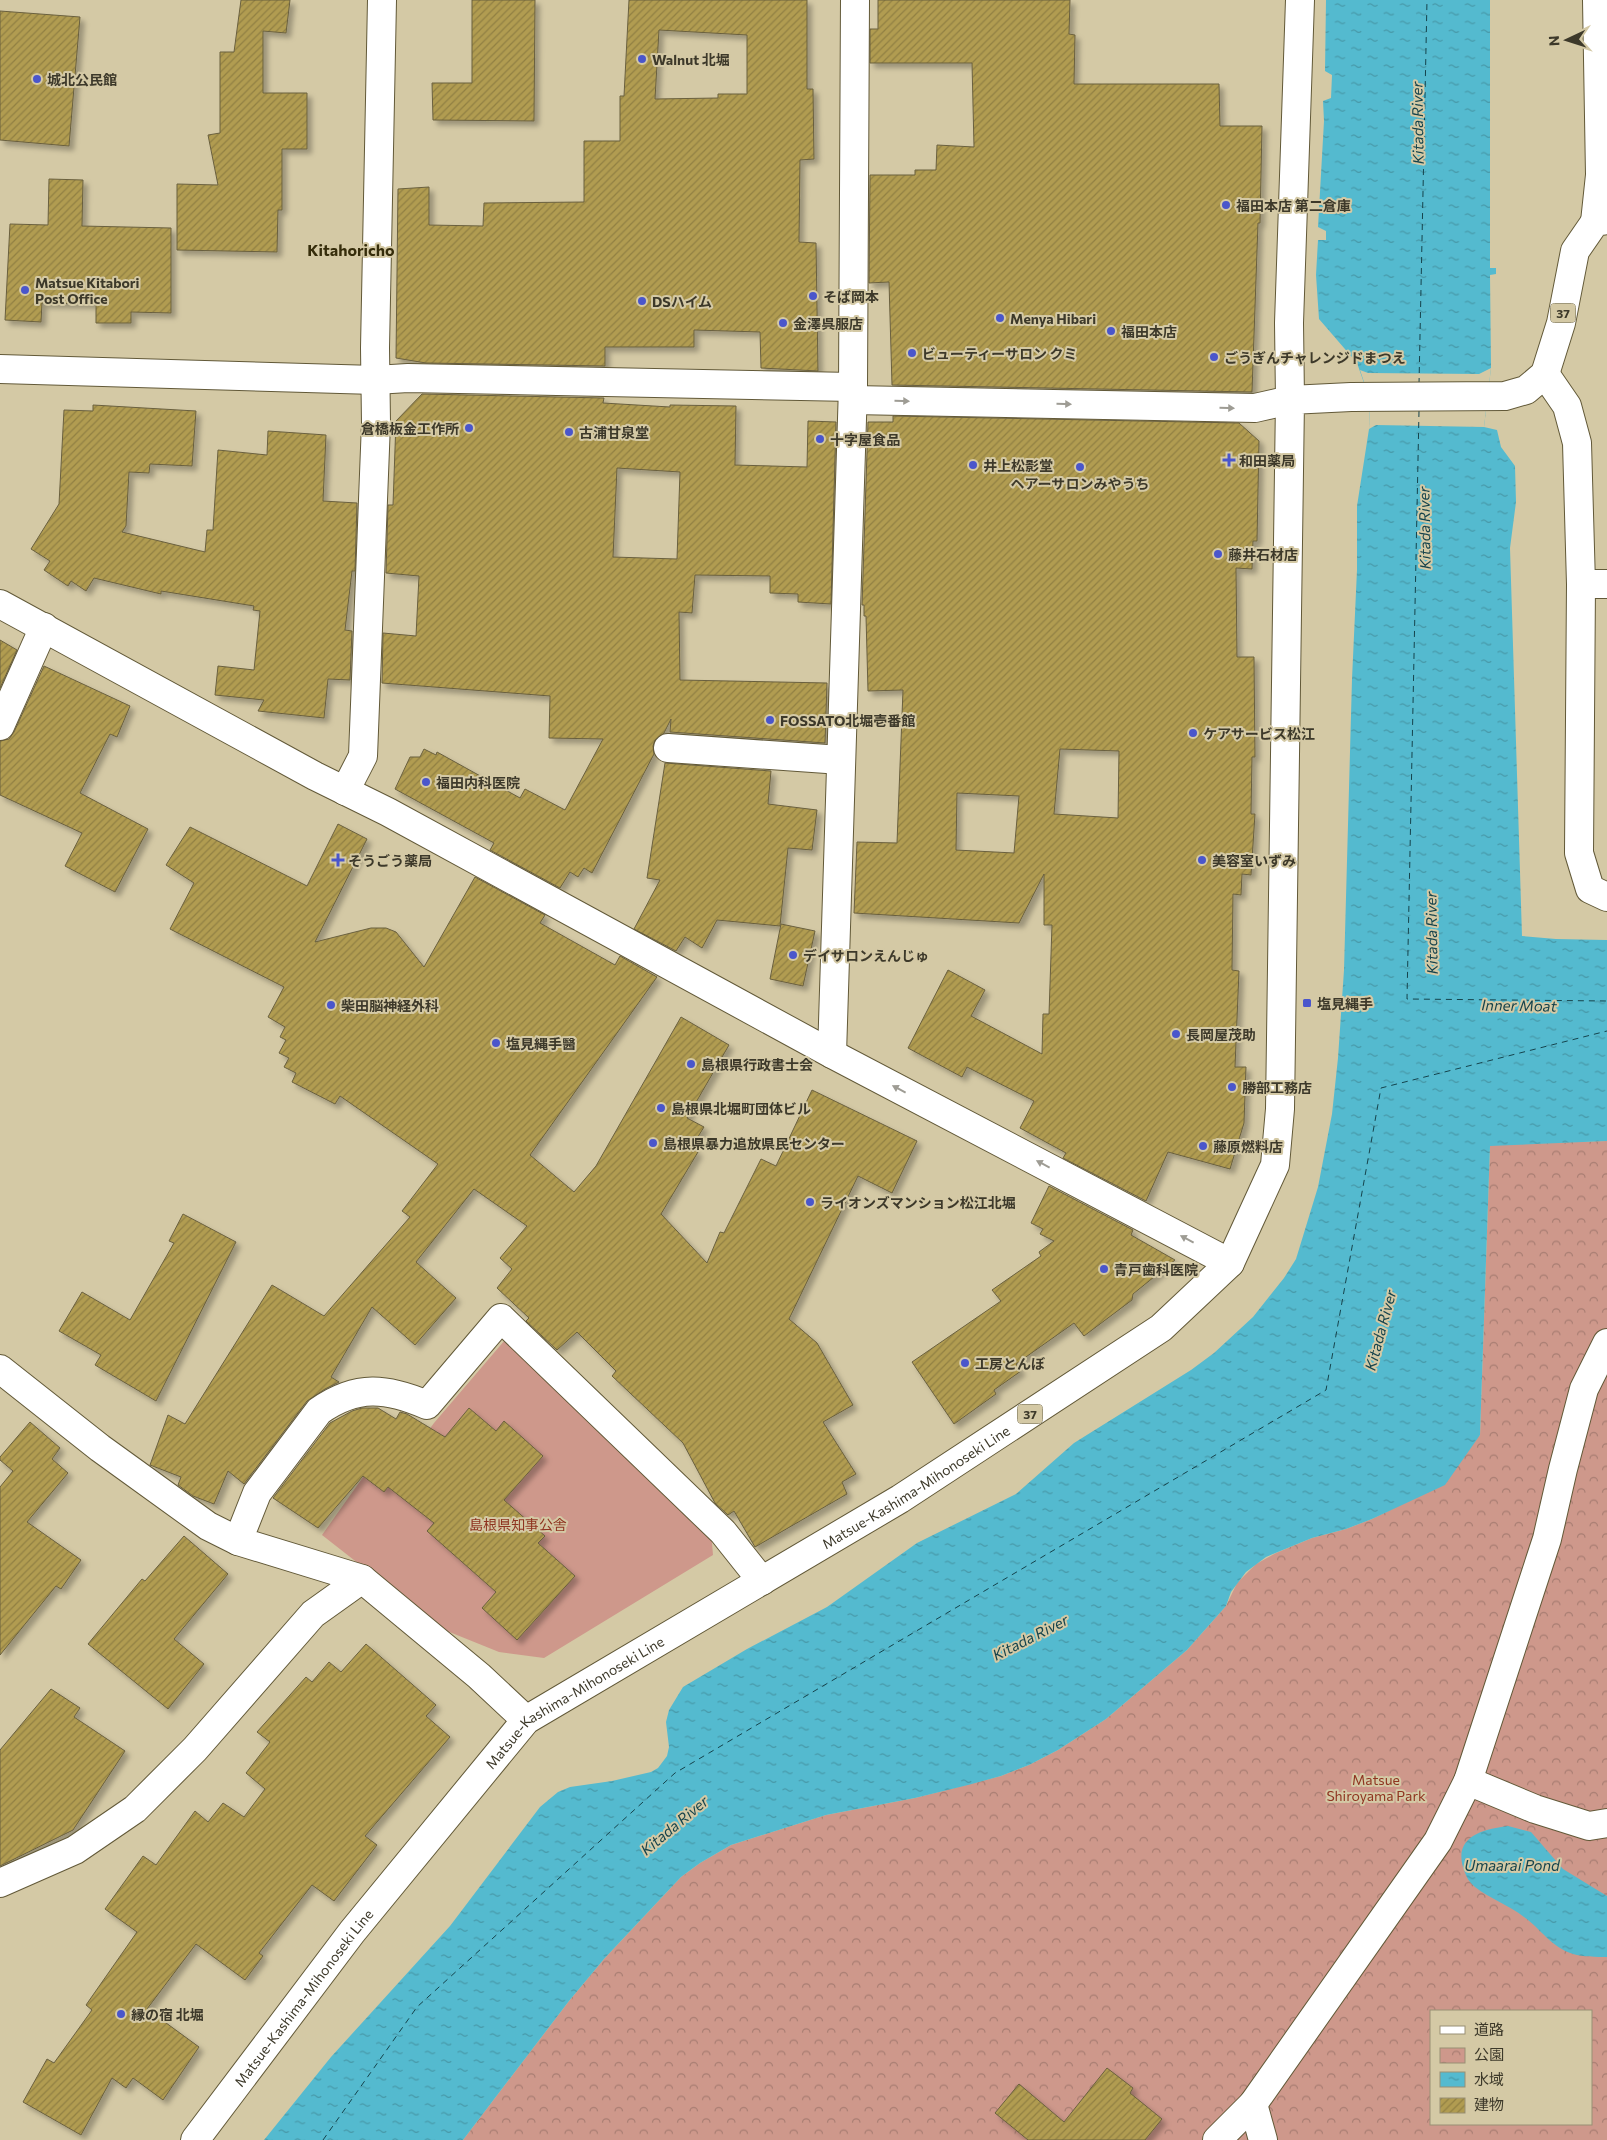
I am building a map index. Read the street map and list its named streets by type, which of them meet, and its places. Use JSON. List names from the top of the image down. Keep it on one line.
{"streets":{"street":["37","Matsue-Kashima-Mihonoseki Line"]},"districts":["Kitahoricho"],"water":["Kitada River","Inner Moat","Umaarai Pond"],"parks":["島根県知事公舎","Matsue Shiroyama Park"],"places":{"other":["Walnut 北堀","城北公民館","福田本店 第二倉庫","Matsue Kitabori Post Office","そば岡本","DSハイム","Menya Hibari","金澤呉服店","福田本店","ビューティーサロン クミ","ごうぎんチャレンジドまつえ","倉橋板金工作所","古浦甘泉堂","十字屋食品","井上松影堂","ヘアーサロンみやうち","藤井石材店","FOSSATO北堀壱番館","ケアサービス松江","福田内科医院","美容室いずみ","デイサロンえんじゅ","柴田脳神経外科","長岡屋茂助","塩見縄手醫","島根県行政書士会","勝部工務店","島根県北堀町団体ビル","島根県暴力追放県民センター","藤原燃料店","ライオンズマンション松江北堀","青戸歯科医院","工房とんぼ","縁の宿 北堀"],"health":["和田薬局","そうごう薬局"],"transit":["塩見縄手"]},"legend":["道路","公園","水域","建物"],"north":"left"}
